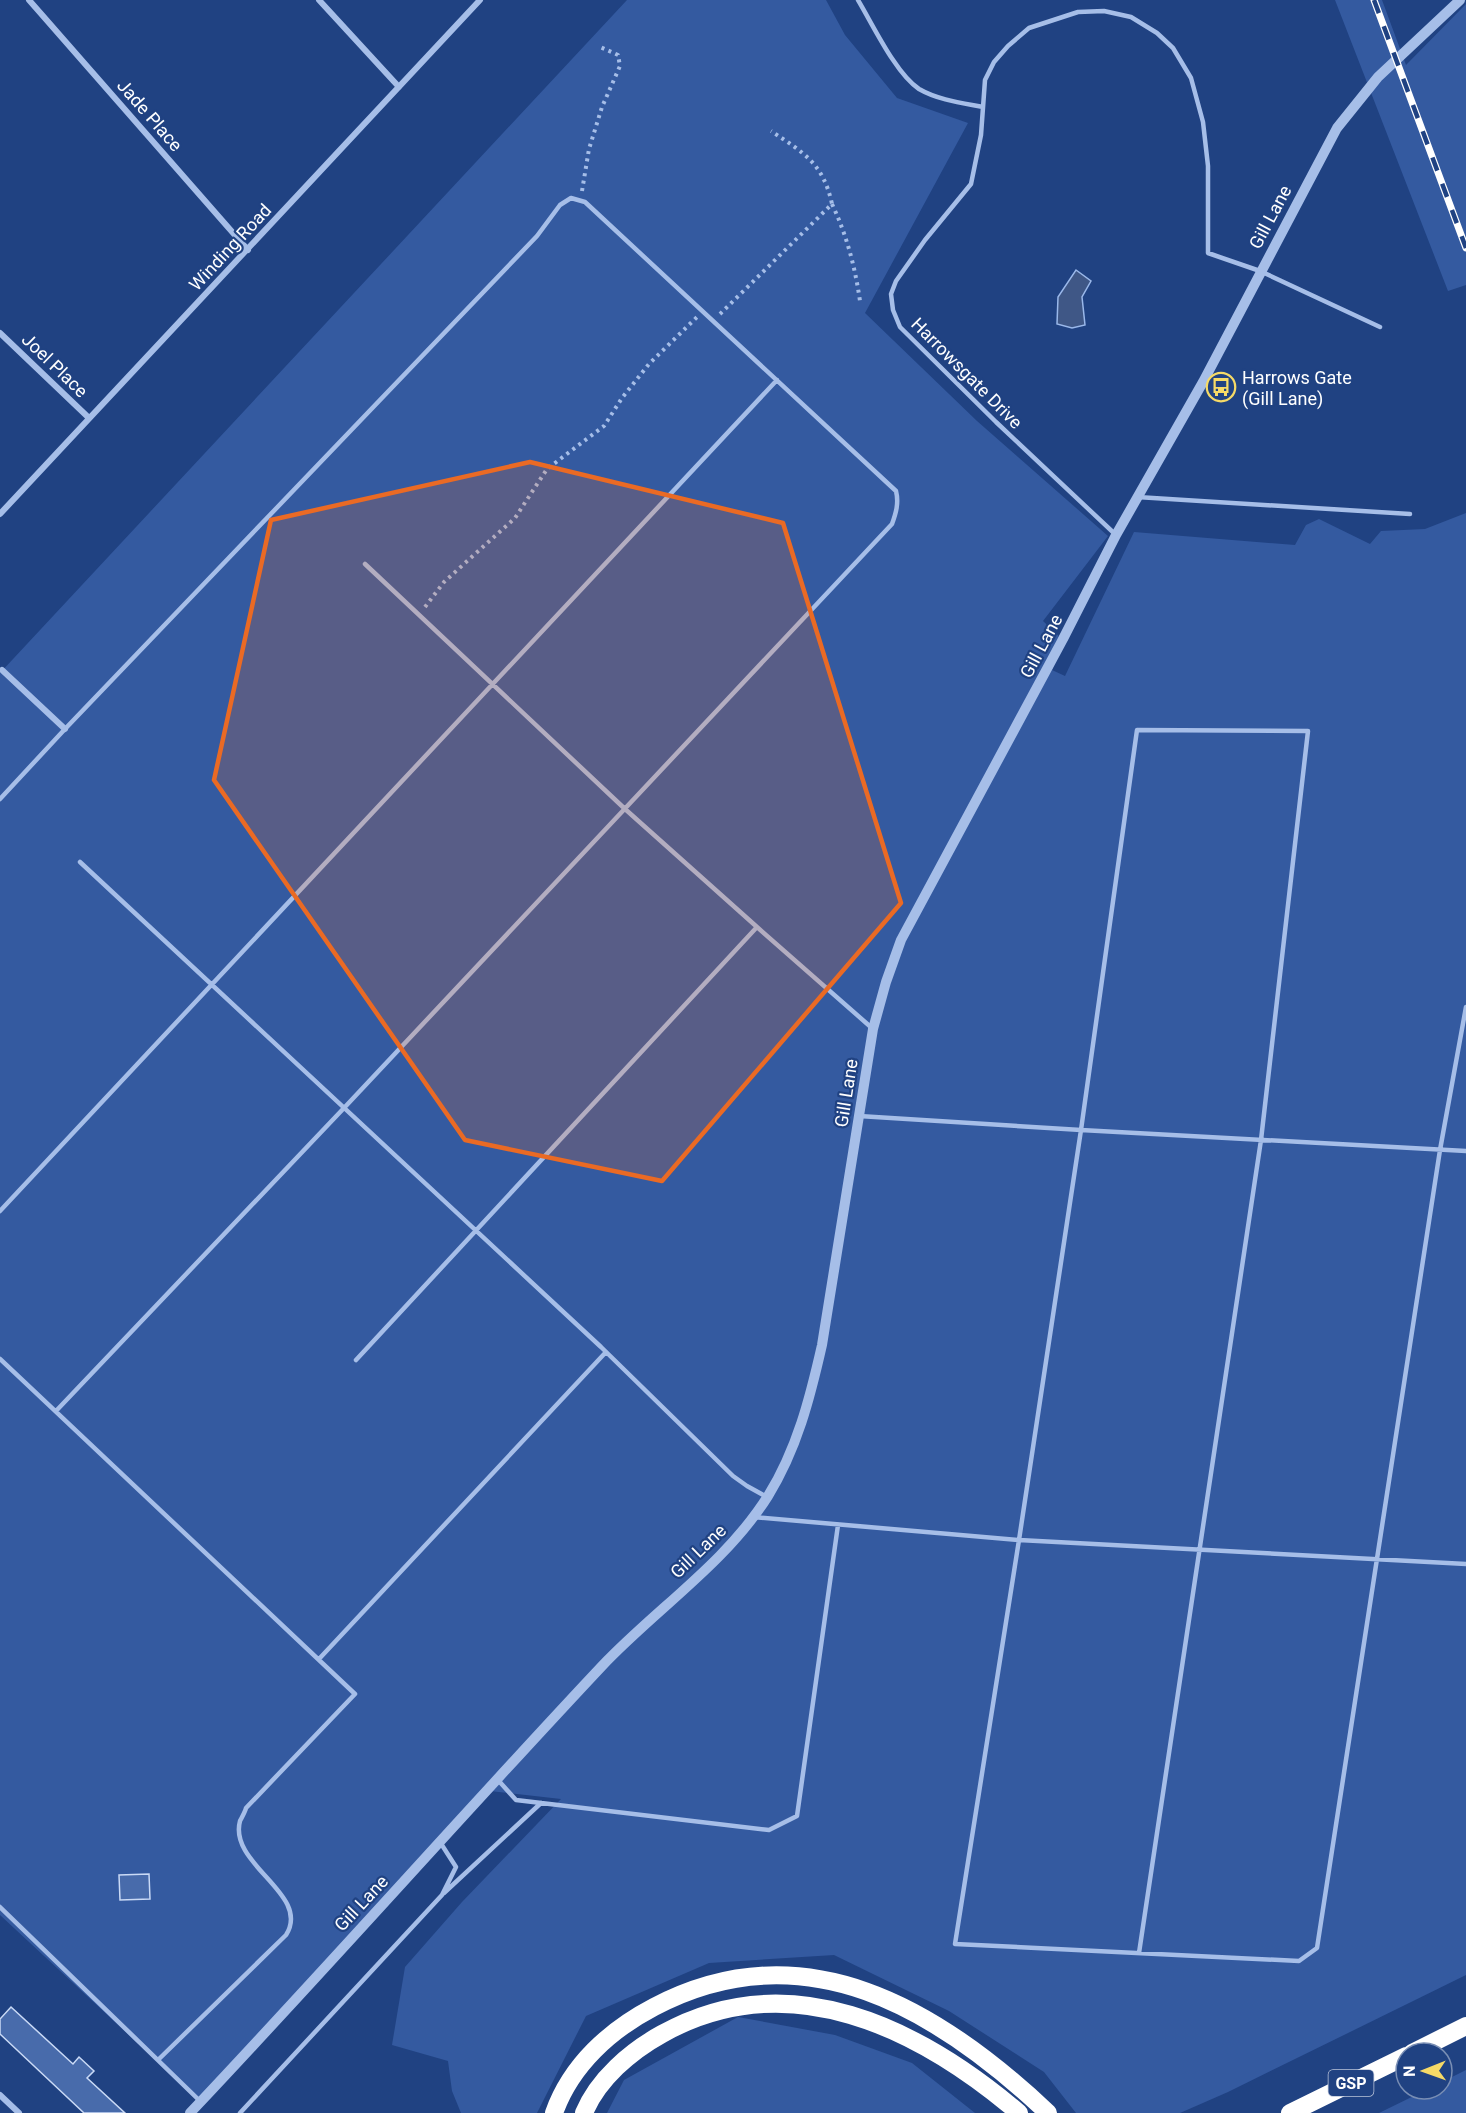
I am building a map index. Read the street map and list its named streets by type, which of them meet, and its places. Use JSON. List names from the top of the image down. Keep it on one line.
{"streets":{"highway":["GSP"],"street":["Jade Place","Gill Lane","Winding Road","Joel Place"],"lane":["Harrowsgate Drive"]},"crossings":[["Jade Place","Winding Road"],["Gill Lane","Harrowsgate Drive"],["Winding Road","Joel Place"]],"places":{"bus stop":["Harrows Gate (Gill Lane)"]},"north":"left"}
